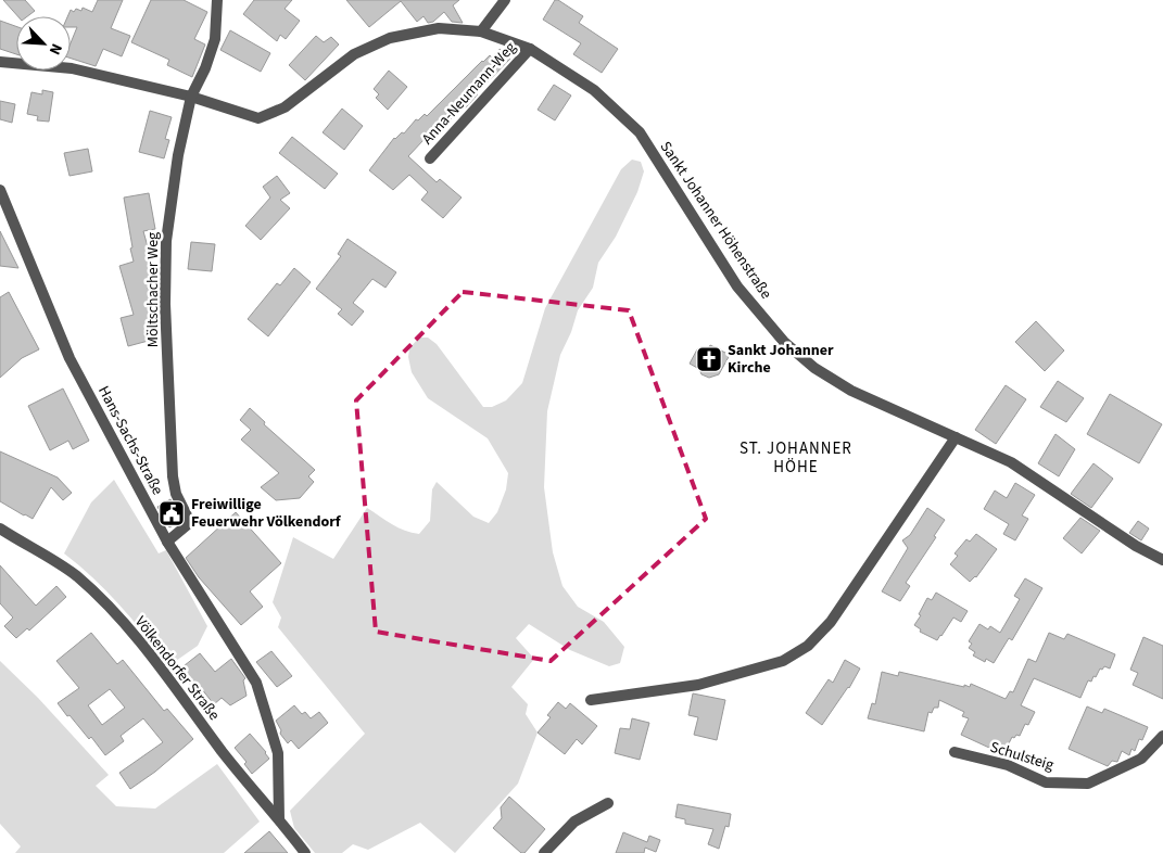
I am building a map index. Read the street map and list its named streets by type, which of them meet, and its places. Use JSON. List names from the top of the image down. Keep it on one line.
{"streets":{"street":["Anna-Neumann-Weg","Sankt Johanner Höhenstraße","Möltschacher Weg","Hans-Sachs-Straße","Völkendorfer Straße","Schulsteig"]},"crossings":[["Anna-Neumann-Weg","Sankt Johanner Höhenstraße"],["Sankt Johanner Höhenstraße","Möltschacher Weg"],["Möltschacher Weg","Hans-Sachs-Straße"],["Hans-Sachs-Straße","Völkendorfer Straße"]],"districts":["ST. JOHANNER HÖHE"],"places":{"church":["Sankt Johanner Kirche"],"public building":["Freiwillige Feuerwehr Völkendorf"]},"north":"bottom right"}
